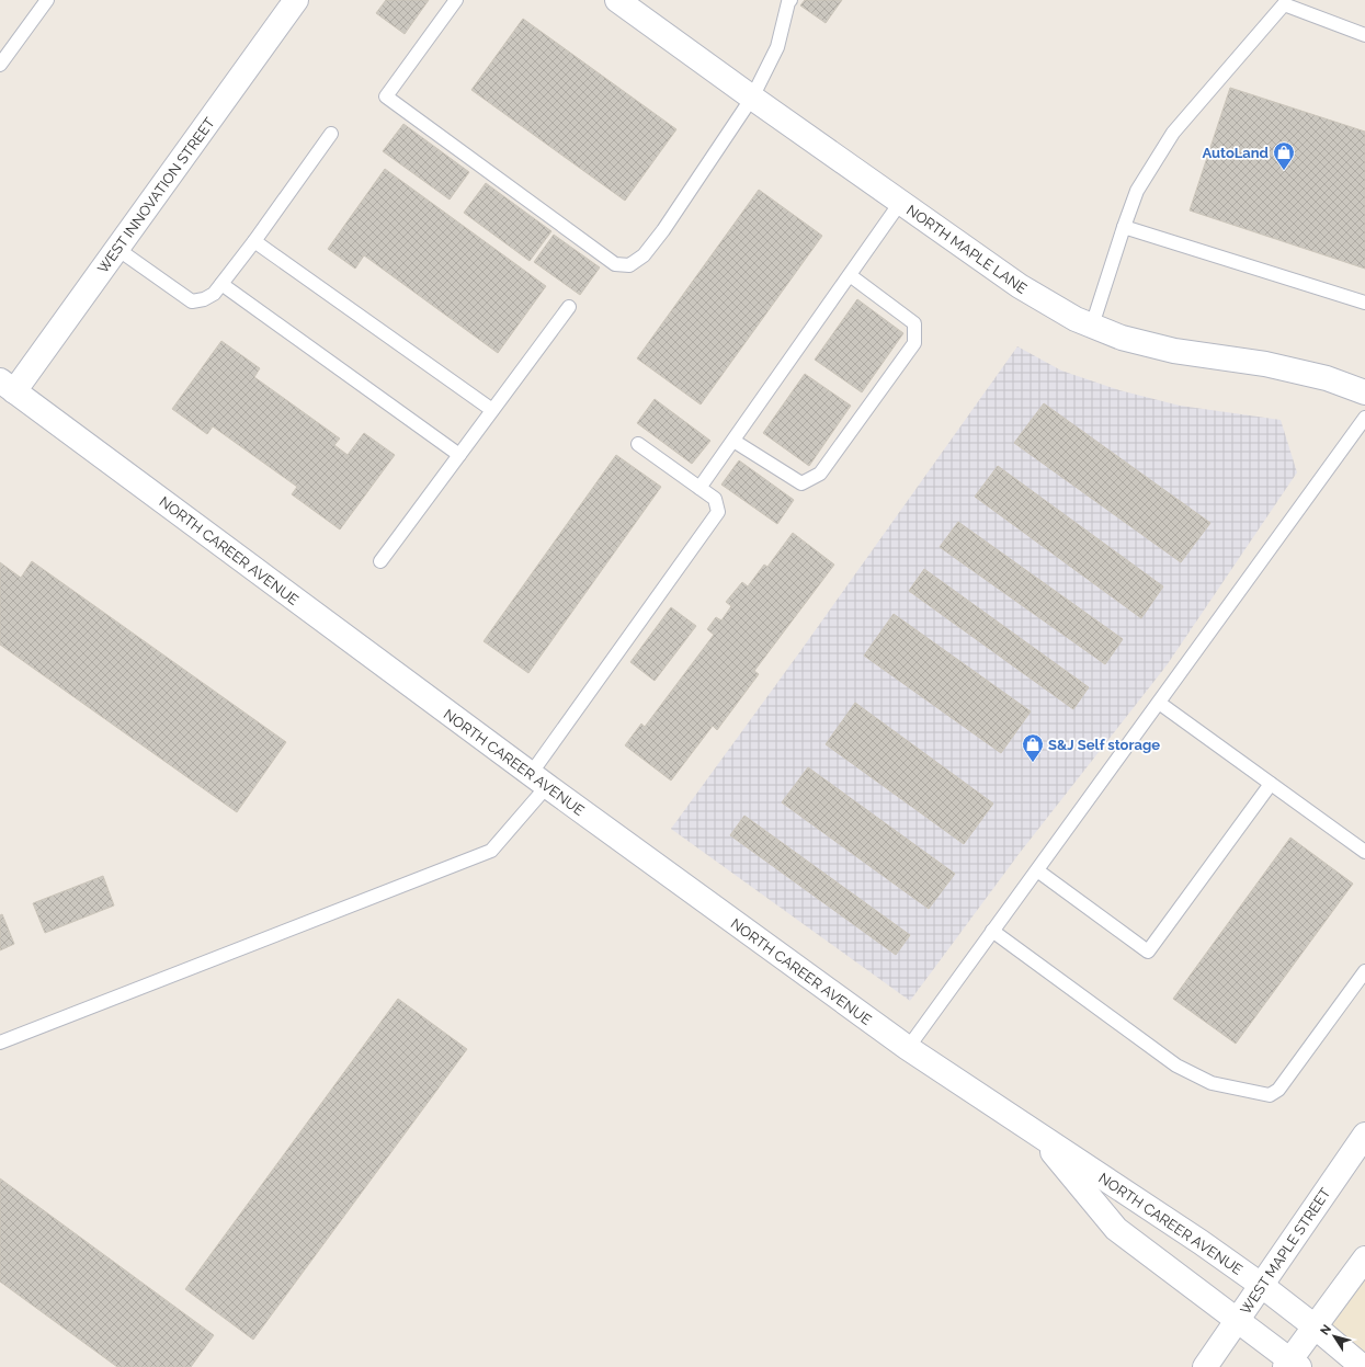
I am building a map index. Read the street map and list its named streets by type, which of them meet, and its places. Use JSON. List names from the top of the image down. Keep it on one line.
{"streets":{"street":["WEST INNOVATION STREET","NORTH MAPLE LANE","NORTH CAREER AVENUE","WEST MAPLE STREET"]},"crossings":[["WEST INNOVATION STREET","NORTH CAREER AVENUE"],["NORTH CAREER AVENUE","WEST MAPLE STREET"]],"places":{"shop":["AutoLand","S&J Self storage"]},"north":"top left"}
